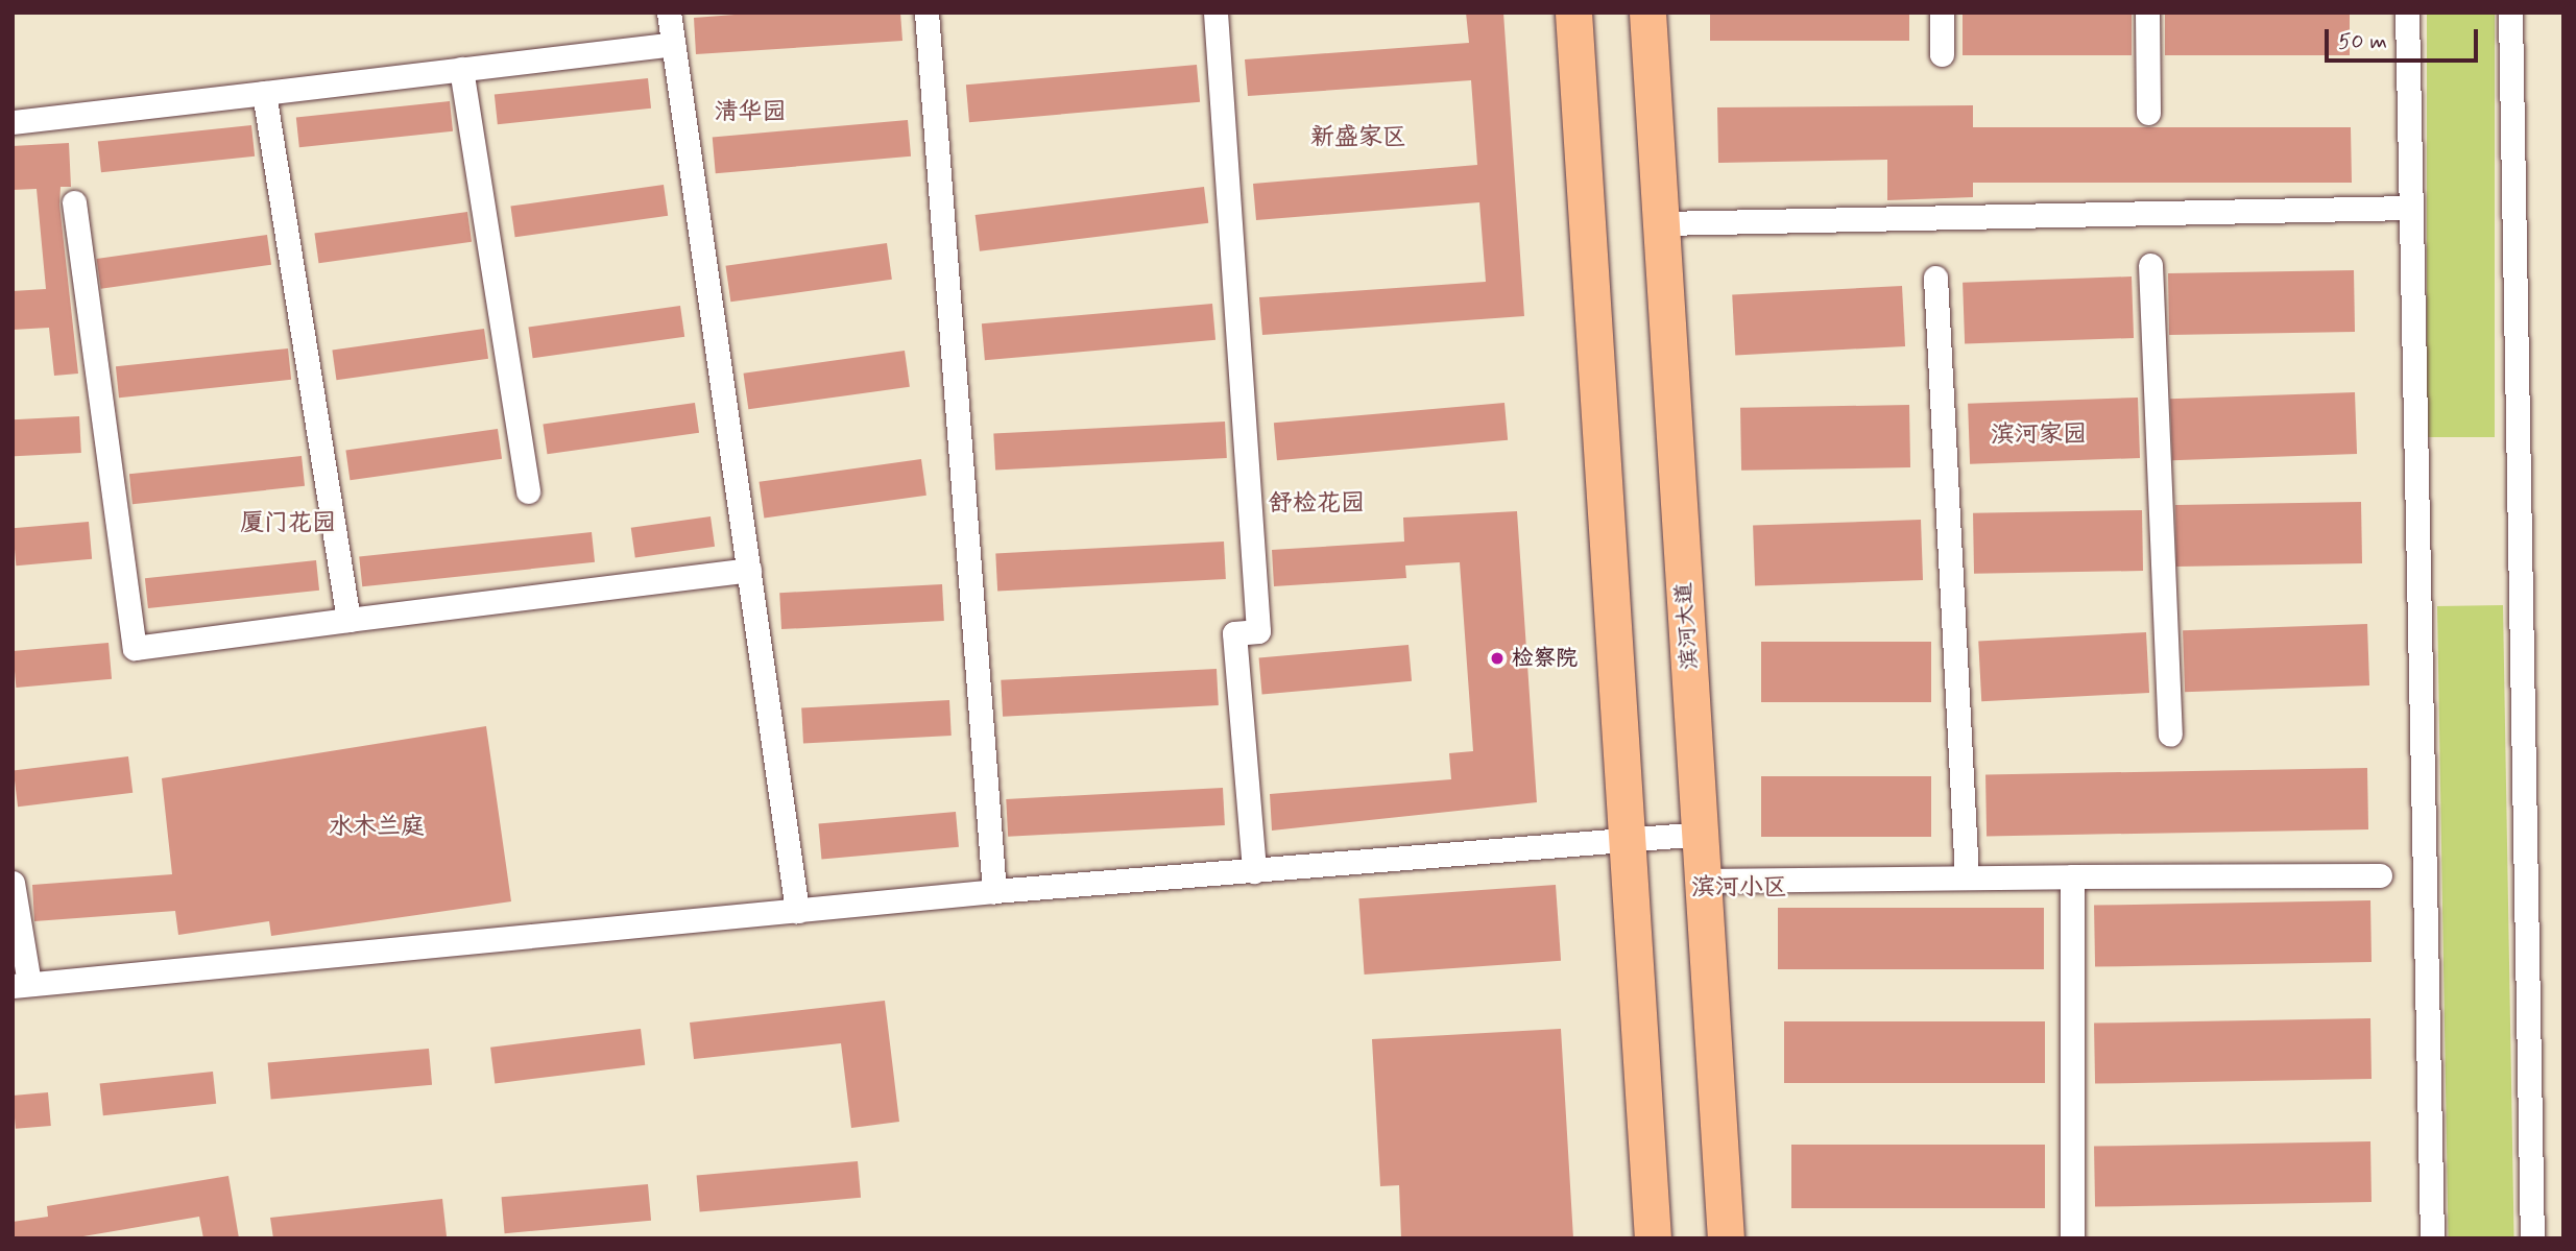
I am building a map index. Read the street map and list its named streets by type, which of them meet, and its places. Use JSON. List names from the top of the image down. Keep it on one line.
{"streets":{"main road":["滨河大道"]},"districts":["清华园","新盛家区","滨河家园","舒检花园","厦门花园","水木兰庭","滨河小区"],"places":["检察院"],"scale_bar":"50 m"}
